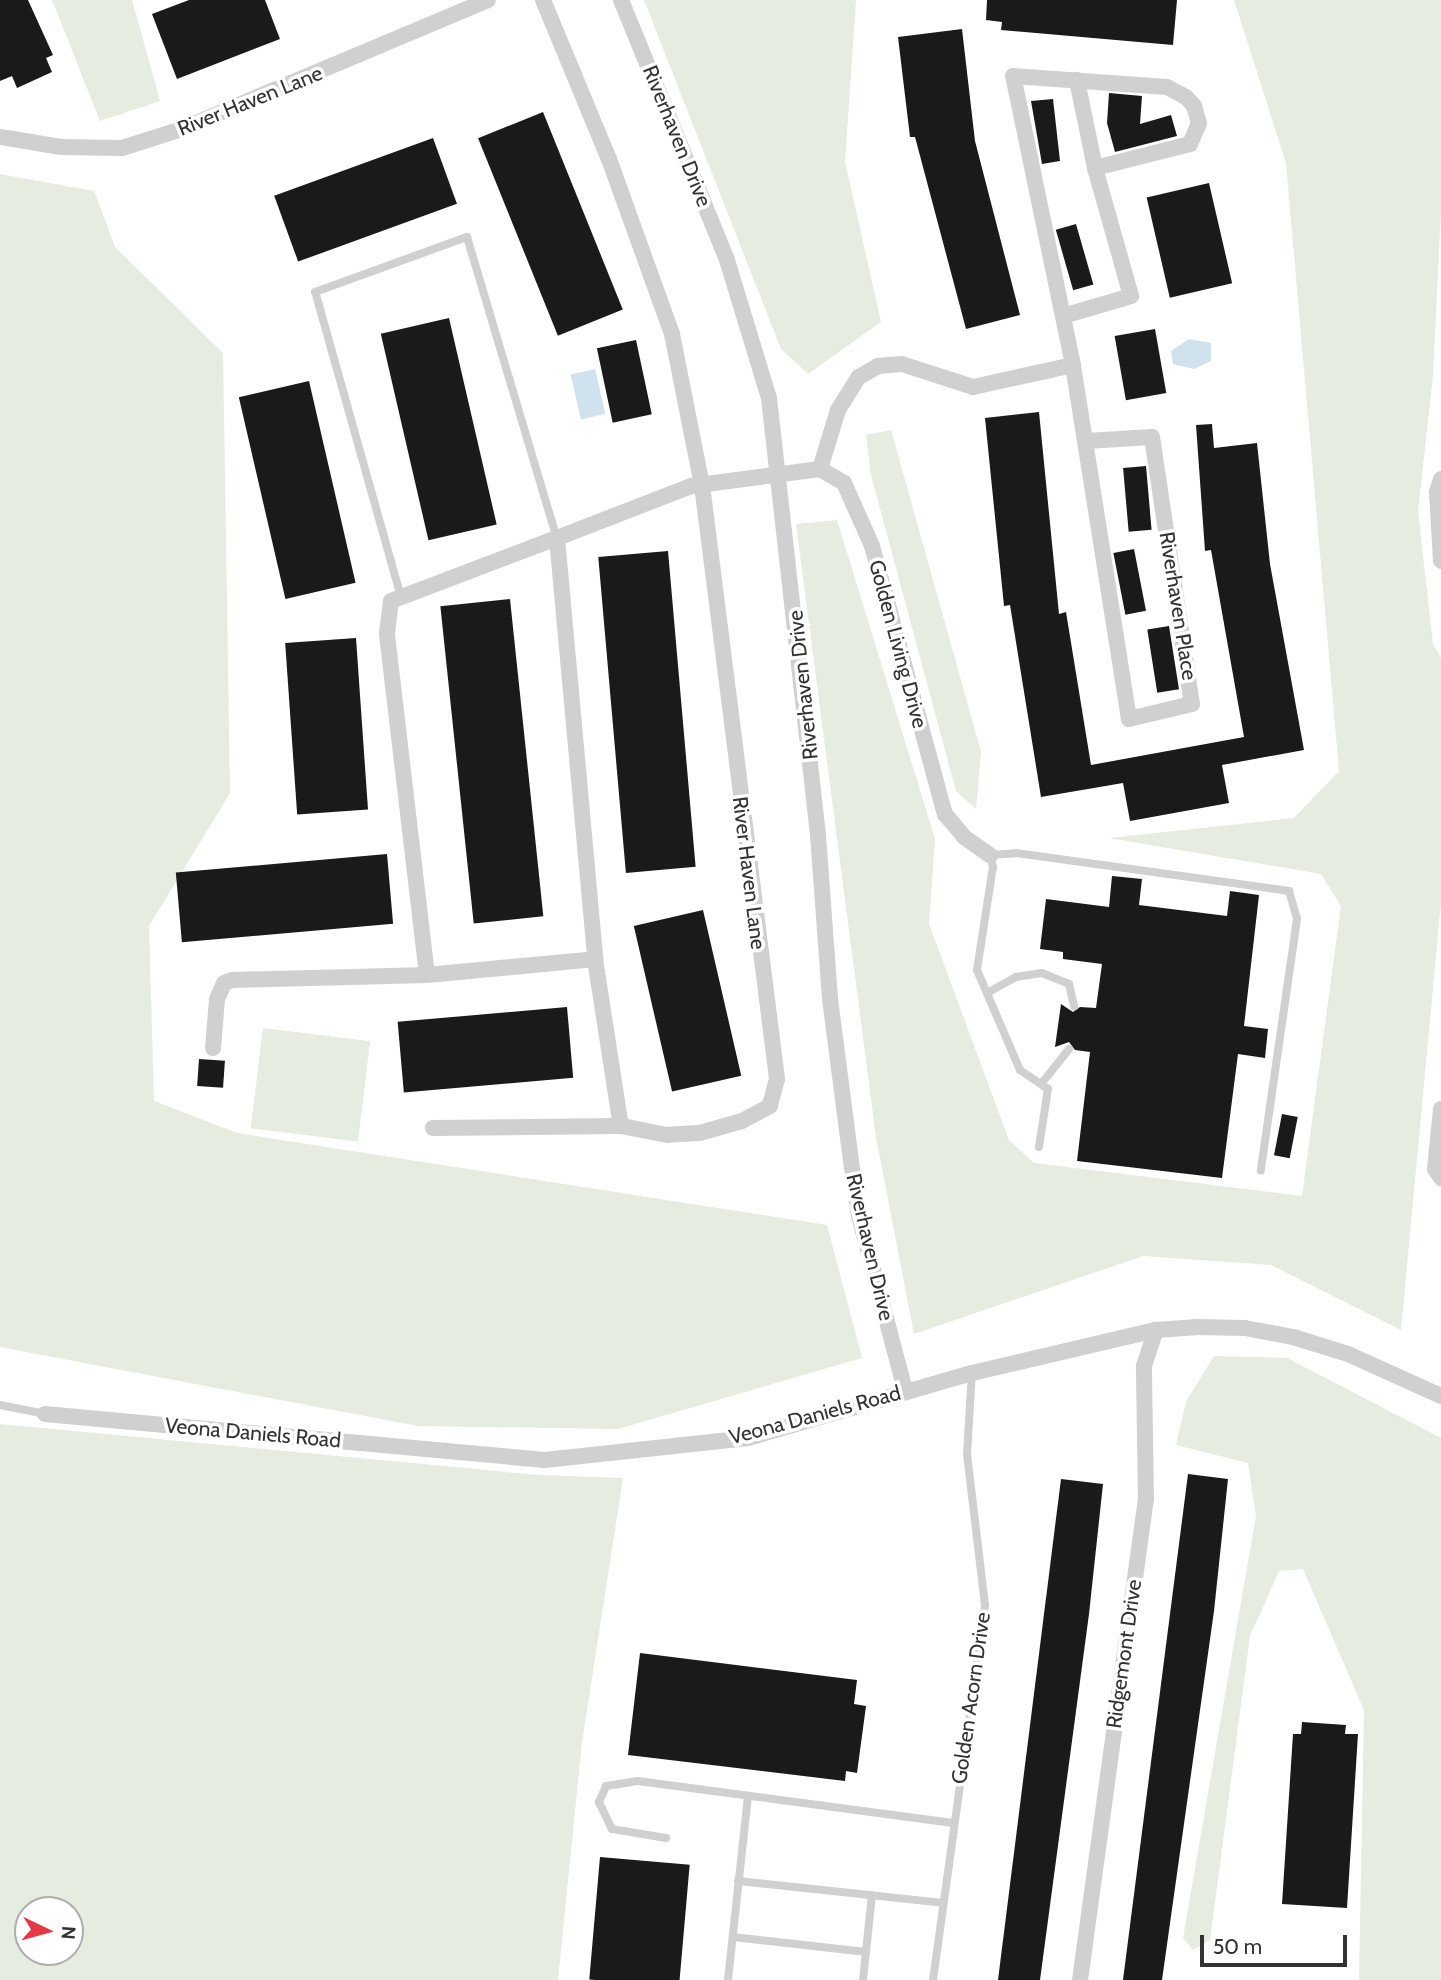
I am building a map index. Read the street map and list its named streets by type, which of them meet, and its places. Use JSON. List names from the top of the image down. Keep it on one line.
{"streets":{"street":["River Haven Lane","Riverhaven Drive","Riverhaven Place","Golden Living Drive","Veona Daniels Road","Ridgemont Drive"],"lane":["Golden Acorn Drive"]},"crossings":[["Riverhaven Drive","Veona Daniels Road"],["Veona Daniels Road","Ridgemont Drive"],["Veona Daniels Road","Golden Acorn Drive"]],"scale_bar":"50 m","north":"right"}
